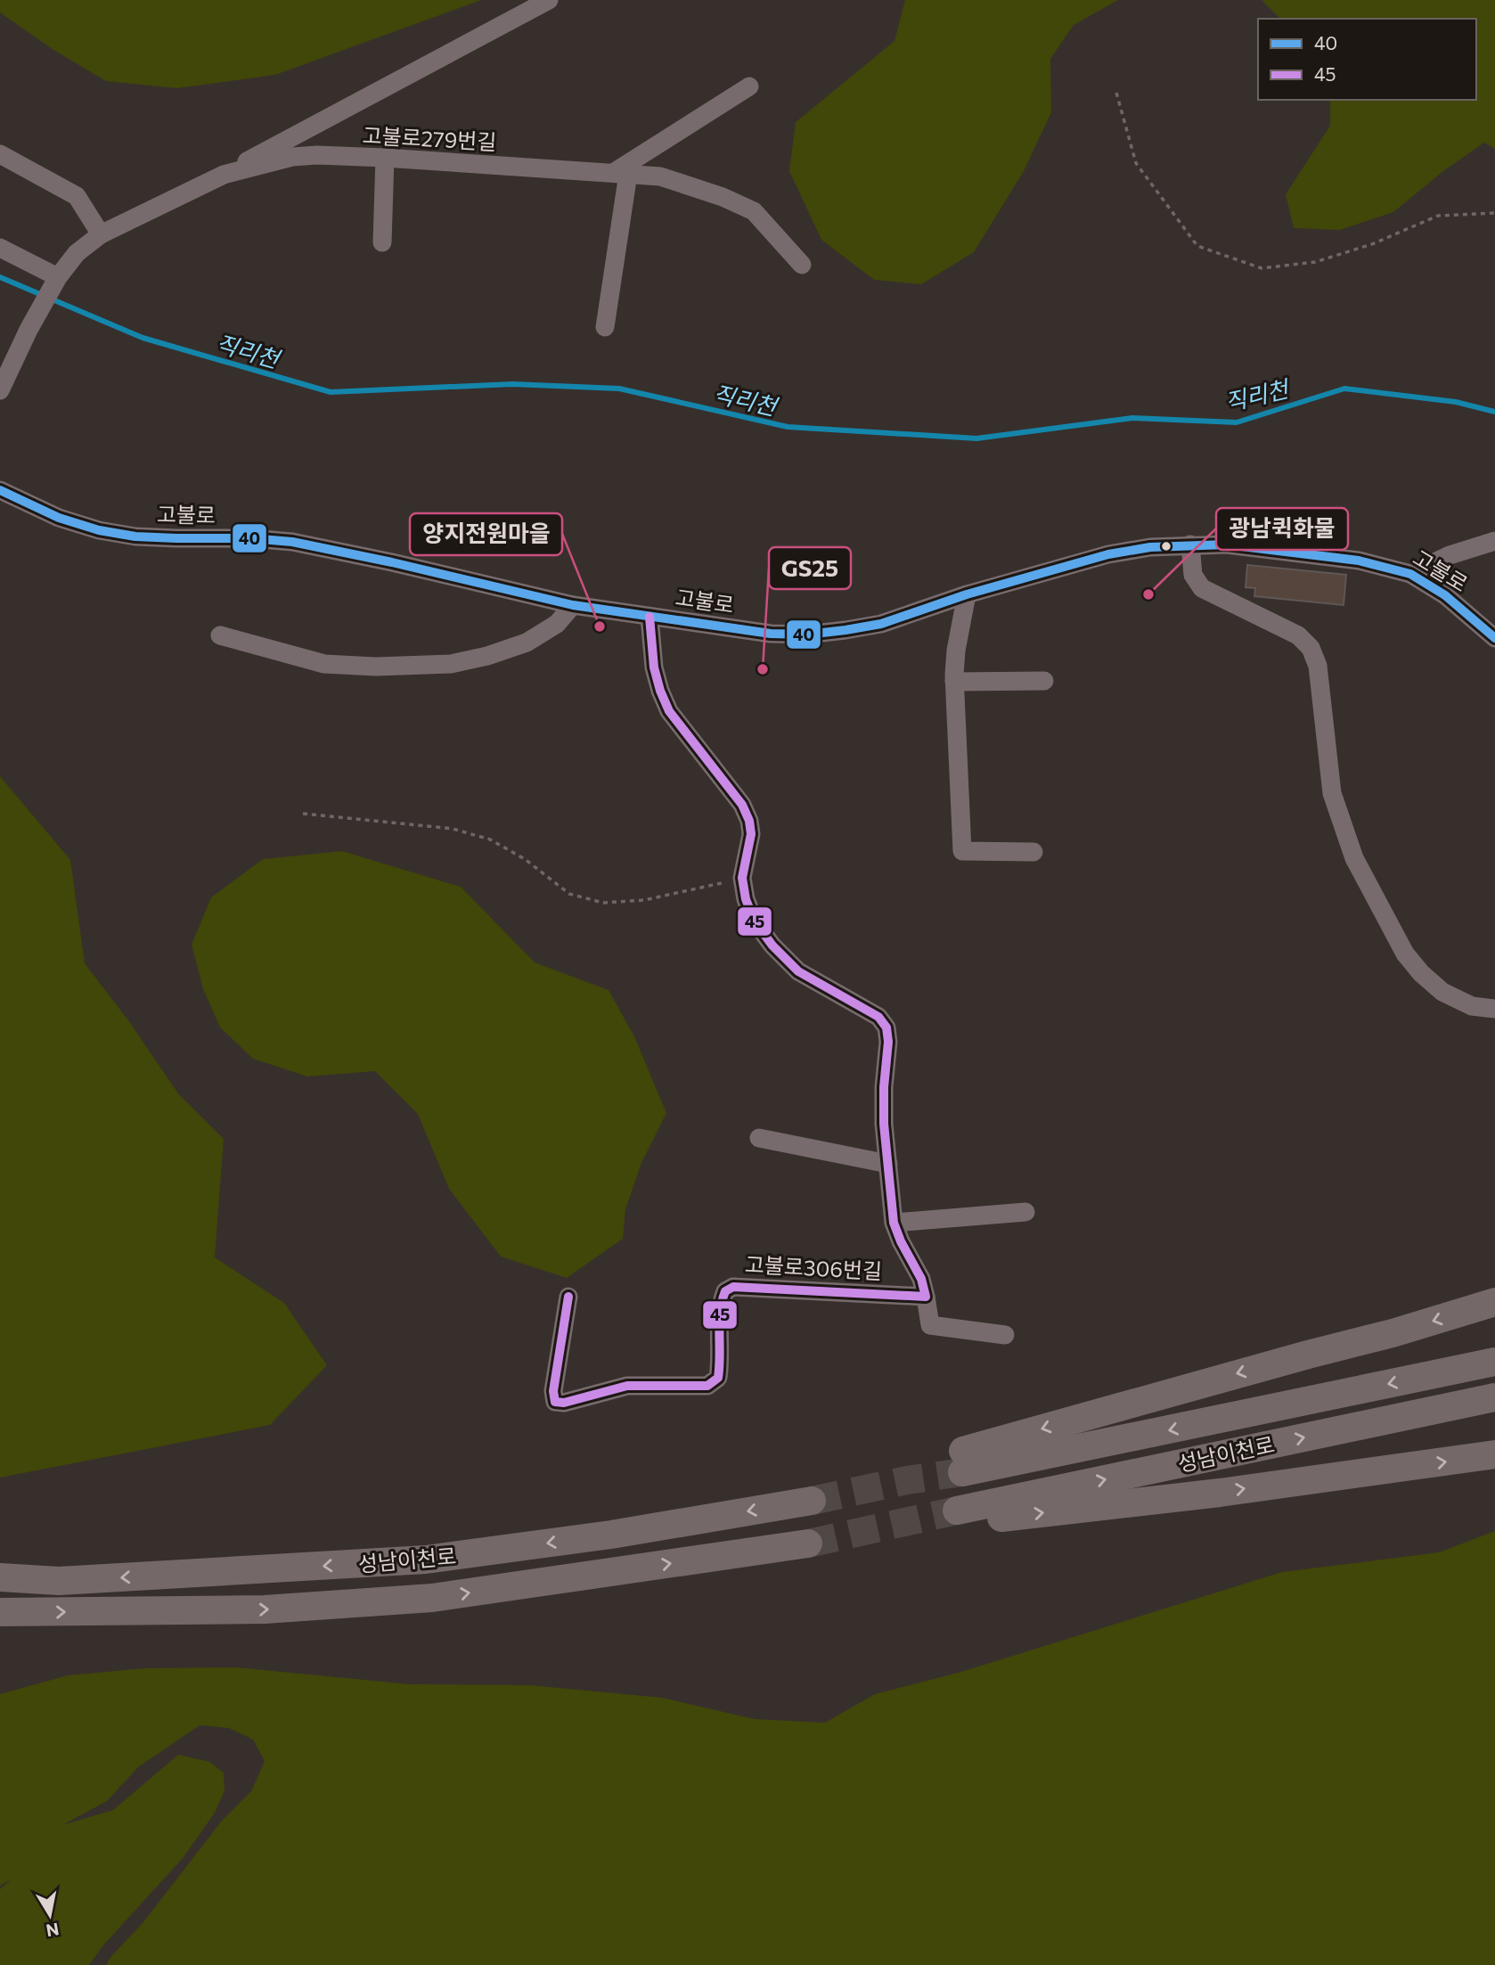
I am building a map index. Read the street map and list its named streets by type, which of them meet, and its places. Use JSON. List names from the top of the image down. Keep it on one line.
{"streets":{"highway":["성남이천로"],"street":["고불로279번길","고불로","고불로306번길"]},"crossings":[["고불로","고불로306번길"]],"water":["직리천"],"places":["광남퀵화물","양지전원마을","GS25"],"lines":["transit line 40","transit line 45"],"legend":["40","45"],"north":"bottom"}
